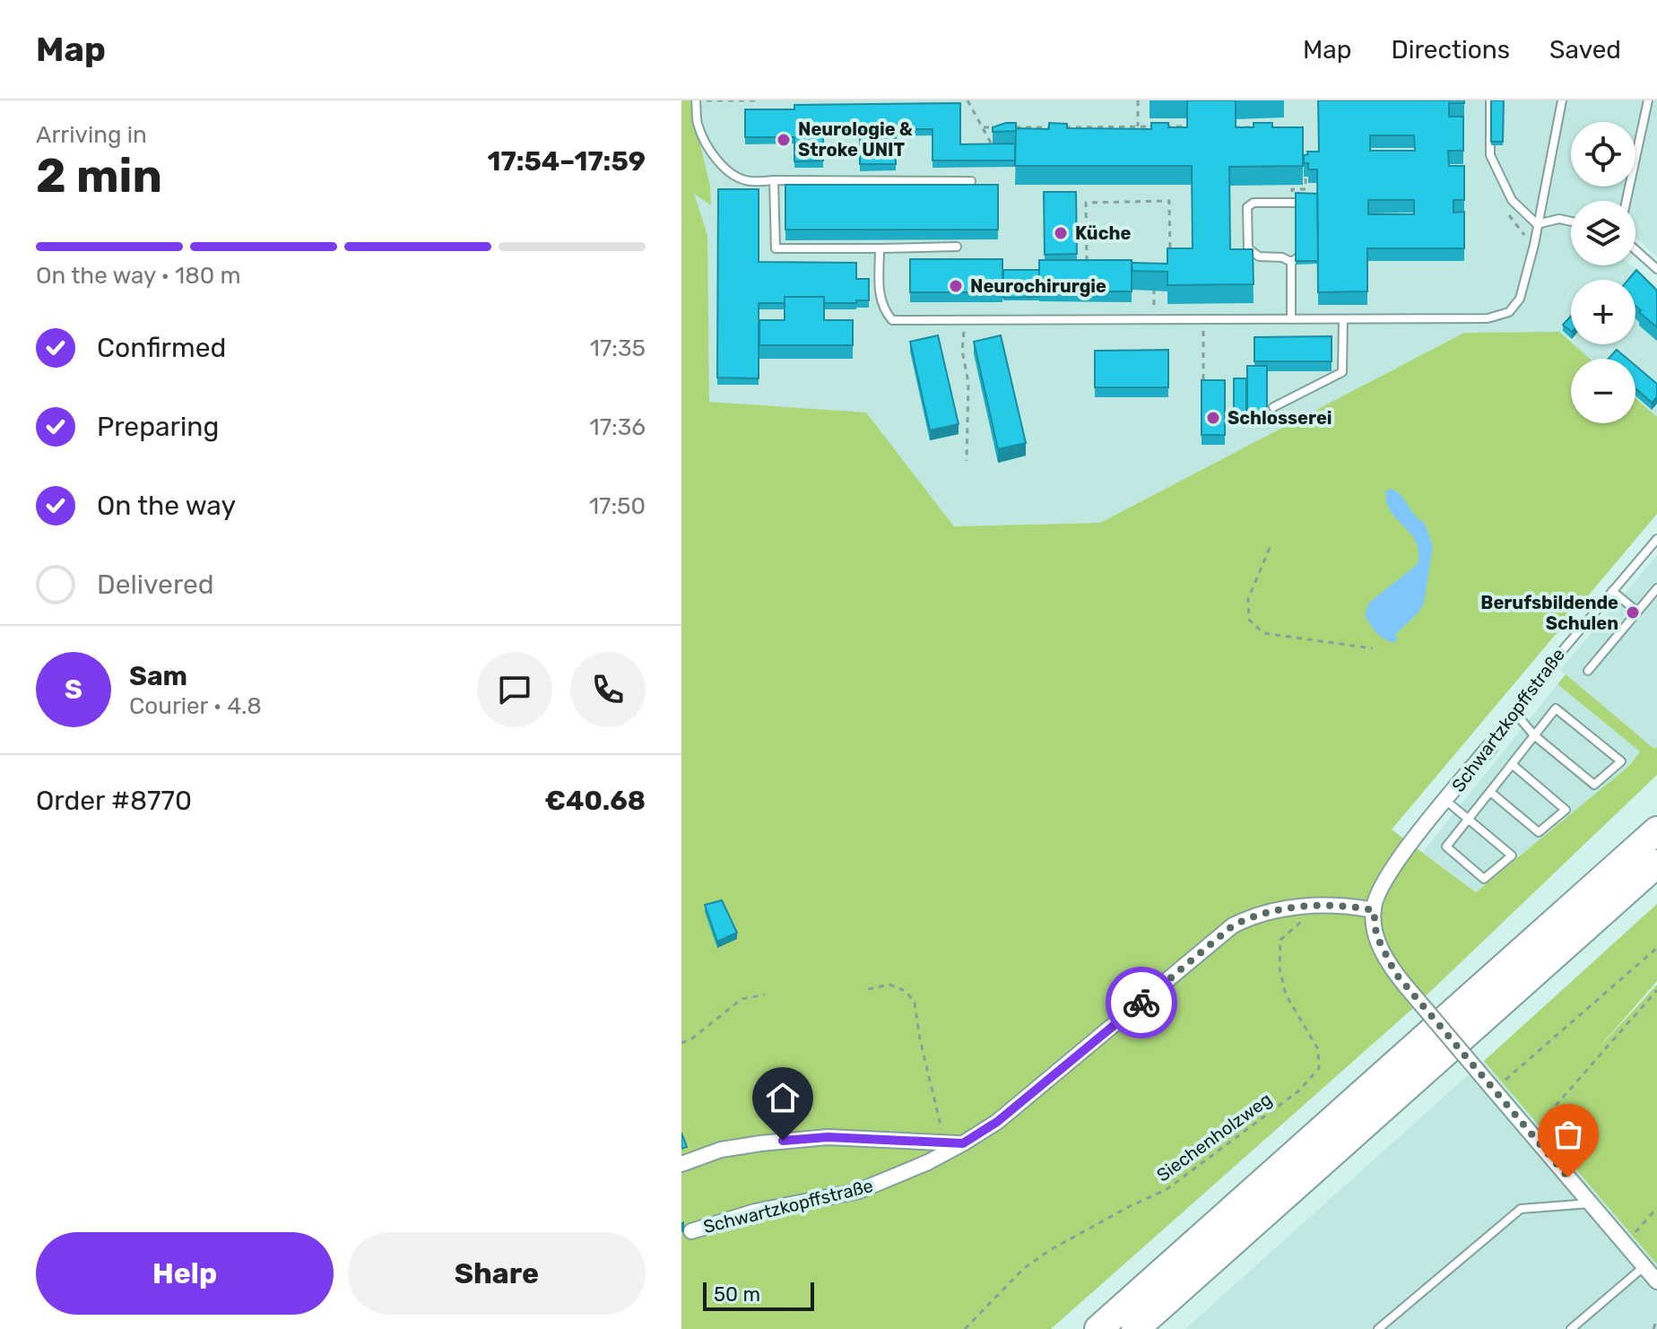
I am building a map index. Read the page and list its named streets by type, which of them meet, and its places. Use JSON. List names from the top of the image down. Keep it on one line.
{"streets":{"street":["Schwartzkopffstraße"],"path":["Siechenholzweg"]},"crossings":[["Schwartzkopffstraße","Siechenholzweg"]],"places":["Neurologie & Stroke UNIT","Küche","Neurochirurgie","Schlosserei","Berufsbildende Schulen"],"scale_bar":"50 m","page":{"header":"Map","nav":["Map","Directions","Saved"],"heading":["2 min","Arriving in","17:54–17:59"],"panel":["Sam","Courier · 4.8","Order #8770","€40.68"],"map_buttons":["+","−"],"bar":"On the way · 180 m","list":[["Confirmed","17:35"],["Preparing","17:36"],["On the way","17:50"],"Delivered"],"round":"S","buttons":["Help","Share"],"scale":"50 m"}}
